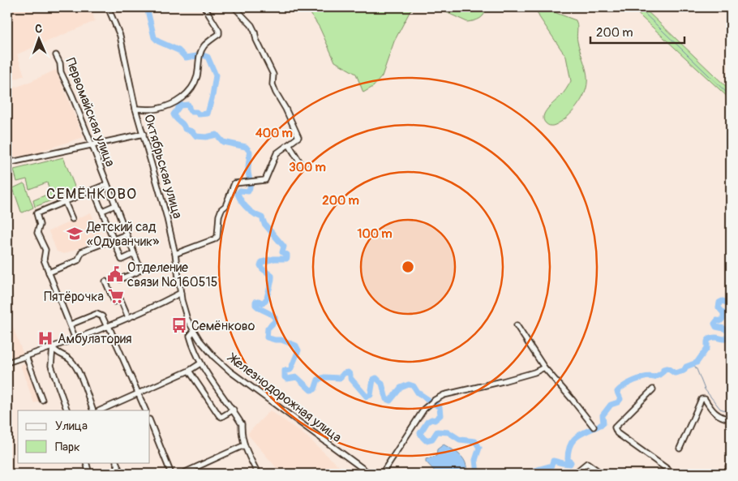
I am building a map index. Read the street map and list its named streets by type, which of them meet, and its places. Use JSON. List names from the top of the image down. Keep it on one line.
{"streets":{"street":["Первомайская улица","Октябрьская улица","Железнодорожная улица"]},"crossings":[["Октябрьская улица","Железнодорожная улица"]],"districts":["СЕМЁНКОВО"],"places":{"school or university":["Детский сад «Одуванчик»"],"public building":["Отделение связи №160515"],"supermarket":["Пятёрочка"],"bus stop":["Семёнково"],"hospital":["Амбулатория"]},"legend":["Улица","Парк"],"scale_bar":"200 m","north":"top","rings":["400 m","300 m","200 m","100 m"]}
